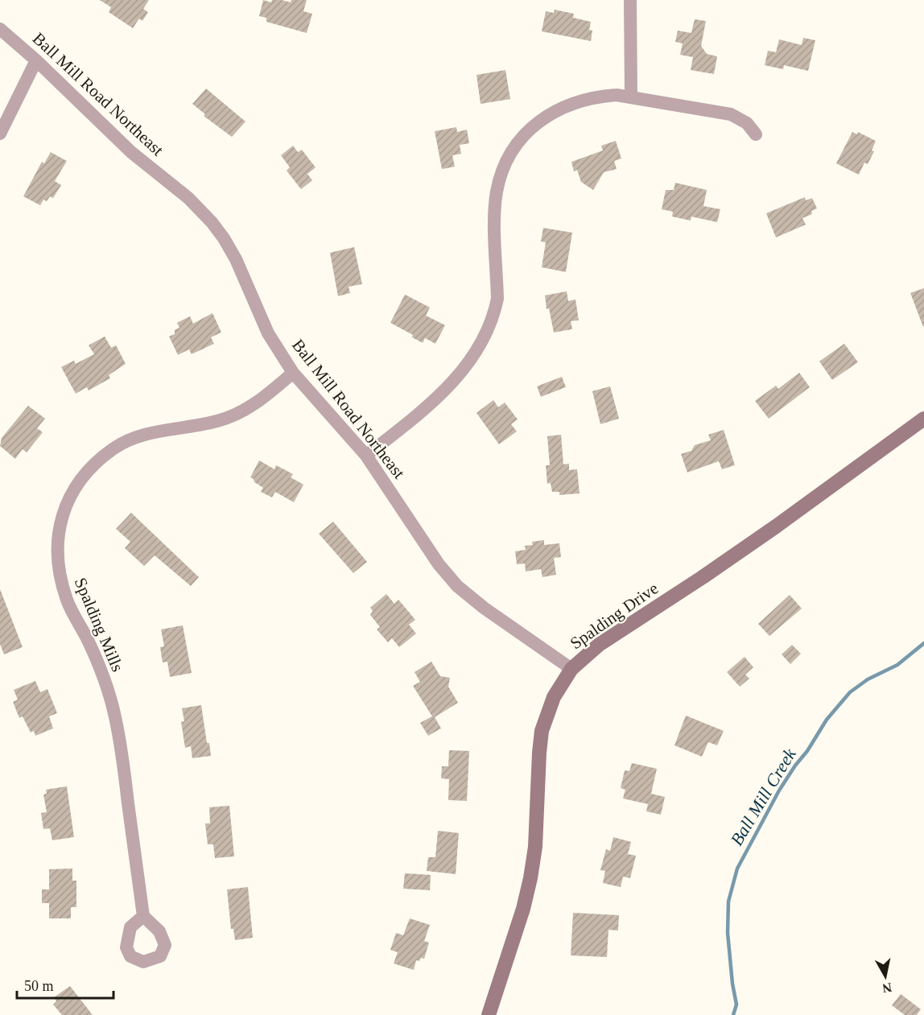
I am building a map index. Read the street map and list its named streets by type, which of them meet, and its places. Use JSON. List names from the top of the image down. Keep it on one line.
{"streets":{"street":["Ball Mill Road Northeast","Spalding Drive","Spalding Mills"]},"crossings":[["Ball Mill Road Northeast","Spalding Drive"],["Ball Mill Road Northeast","Spalding Mills"]],"water":["Ball Mill Creek"],"scale_bar":"50 m","north":"bottom"}
